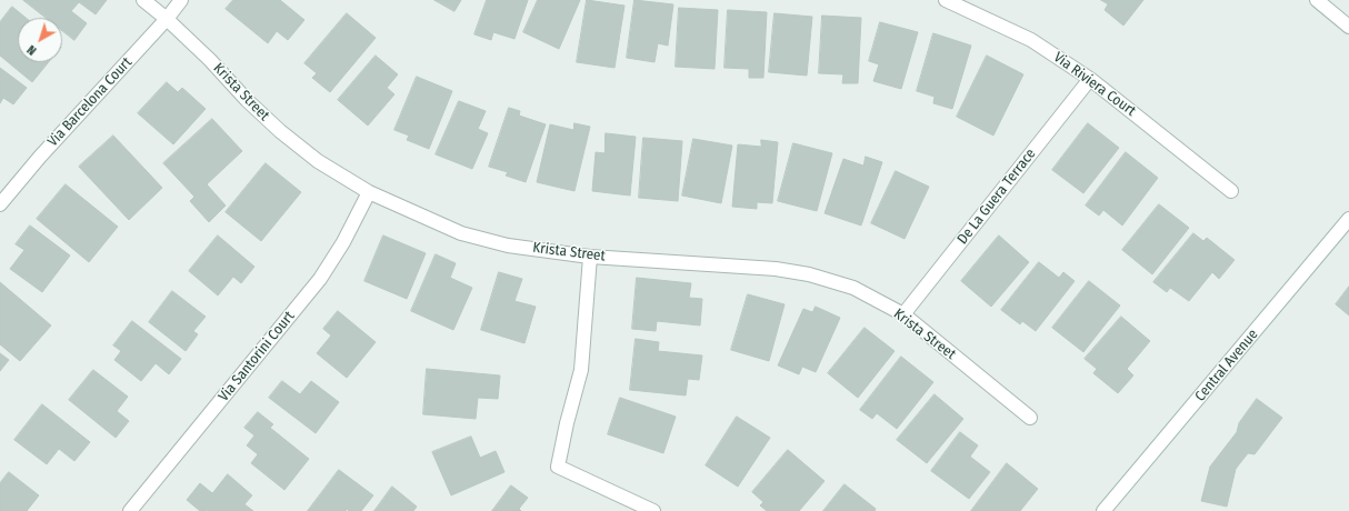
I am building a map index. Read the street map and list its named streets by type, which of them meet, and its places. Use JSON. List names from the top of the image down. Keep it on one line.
{"streets":{"street":["Via Riviera Court","Krista Street","Via Barcelona Court","De La Guera Terrace","Via Santorini Court","Central Avenue"]},"crossings":[["Via Riviera Court","De La Guera Terrace"],["Krista Street","Via Barcelona Court"],["Krista Street","De La Guera Terrace"],["Krista Street","Via Santorini Court"]],"north":"bottom left"}
